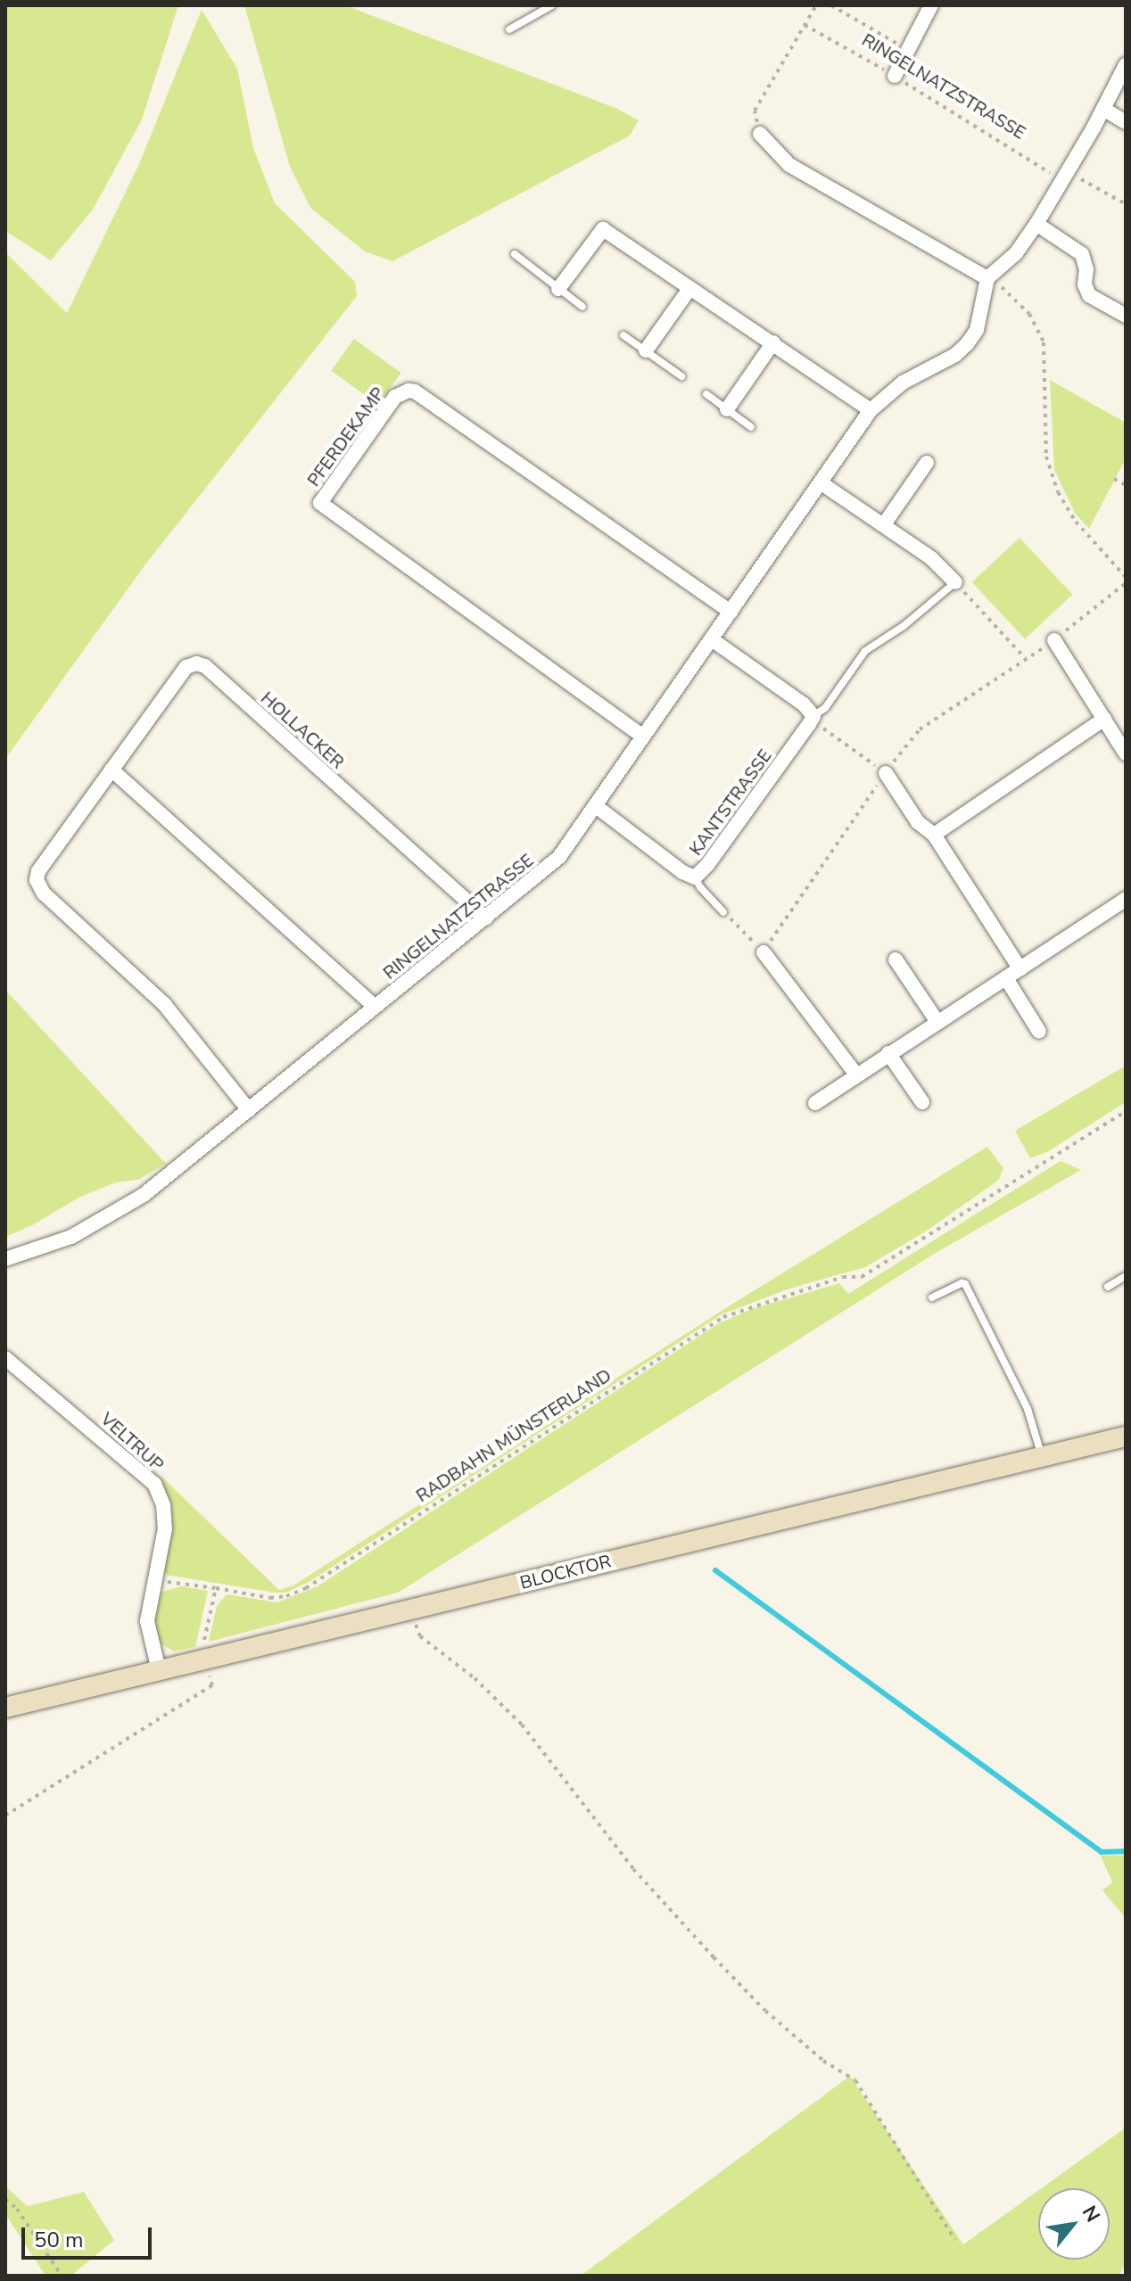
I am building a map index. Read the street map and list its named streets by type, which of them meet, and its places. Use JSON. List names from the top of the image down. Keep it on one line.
{"streets":{"main road":["BLOCKTOR"],"street":["RINGELNATZSTRASSE","PFERDEKAMP","HOLLACKER","KANTSTRASSE","VELTRUP"],"path":["RADBAHN MÜNSTERLAND"]},"crossings":[["RINGELNATZSTRASSE","PFERDEKAMP"],["RINGELNATZSTRASSE","HOLLACKER"],["RINGELNATZSTRASSE","KANTSTRASSE"],["RADBAHN MÜNSTERLAND","VELTRUP"],["VELTRUP","BLOCKTOR"]],"scale_bar":"50 m","north":"top right"}
